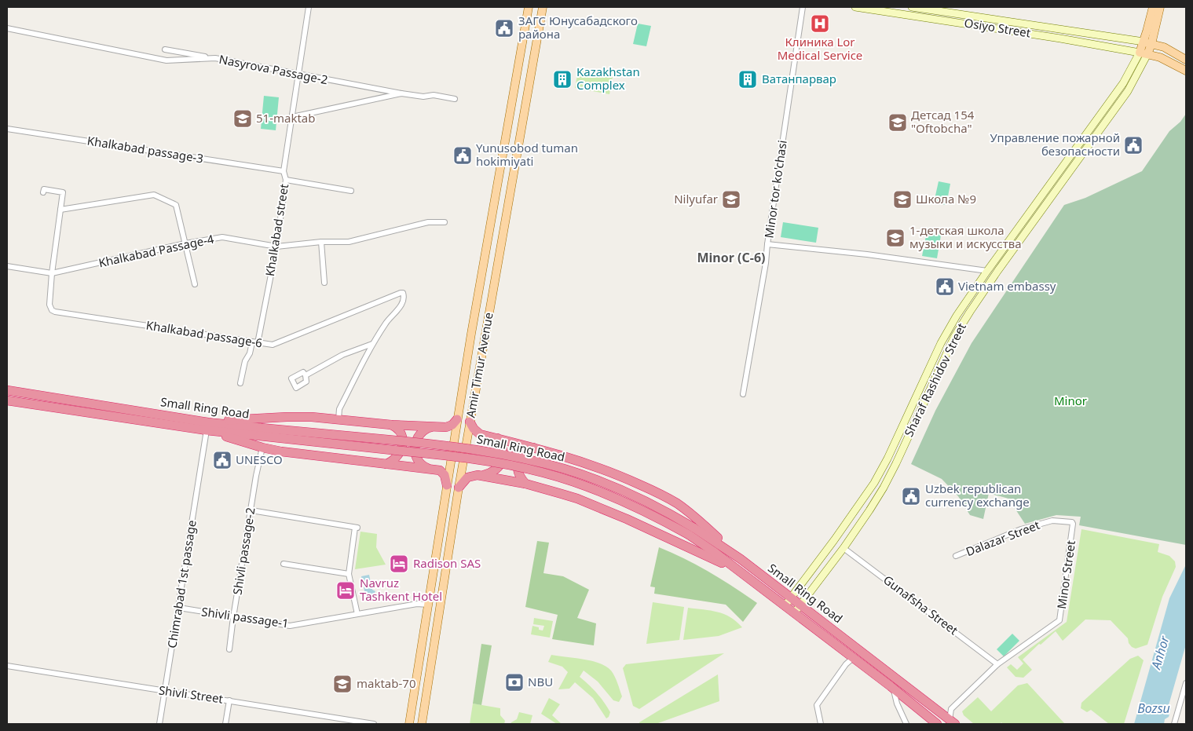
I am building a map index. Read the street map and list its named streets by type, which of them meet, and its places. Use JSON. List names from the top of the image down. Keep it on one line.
{"streets":{"highway":["Small Ring Road"],"main road":["Osiyo Street","Amir Timur Avenue","Sharaf Rashidov Street"],"street":["Nasyrova Passage-2","Khalkabad passage-3","Minor tor ko'chasi","Khalkabad street","Khalkabad Passage-4","Khalkabad passage-6","Dalazar Street","Shivli passage-2","Minor Street","Chimrabad 1st passage","Gunafsha Street","Shivli passage-1","Shivli Street"]},"crossings":[["Osiyo Street","Sharaf Rashidov Street"],["Nasyrova Passage-2","Khalkabad street"],["Khalkabad passage-3","Khalkabad street"],["Khalkabad street","Khalkabad Passage-4"],["Khalkabad street","Khalkabad passage-6"],["Khalkabad Passage-4","Khalkabad passage-6"],["Amir Timur Avenue","Shivli passage-1"],["Sharaf Rashidov Street","Small Ring Road"],["Sharaf Rashidov Street","Gunafsha Street"],["Small Ring Road","Minor Street"],["Small Ring Road","Chimrabad 1st passage"],["Dalazar Street","Minor Street"],["Shivli passage-2","Shivli passage-1"],["Minor Street","Gunafsha Street"],["Chimrabad 1st passage","Shivli passage-1"],["Chimrabad 1st passage","Shivli Street"]],"districts":["Minor (C-6)"],"water":["Anhor","Bozsu"],"parks":["Minor"],"places":{"hospital":["Клиника Lor Medical Service"],"public building":["ЗАГС Юнусабадского района","Управление пожарной безопасности","Yunusobod tuman hokimiyati","Vietnam embassy","UNESCO","Uzbek republican currency exchange"],"building":["Kazakhstan Complex","Ватанпарвар"],"school or university":["51-maktab","Детсад 154 \"Oftobcha\"","Nilyufar","Школа №9","1-детская школа музыки и искусства","maktab-70"],"hotel":["Radison SAS","Navruz Tashkent Hotel"],"bank":["NBU"]}}
